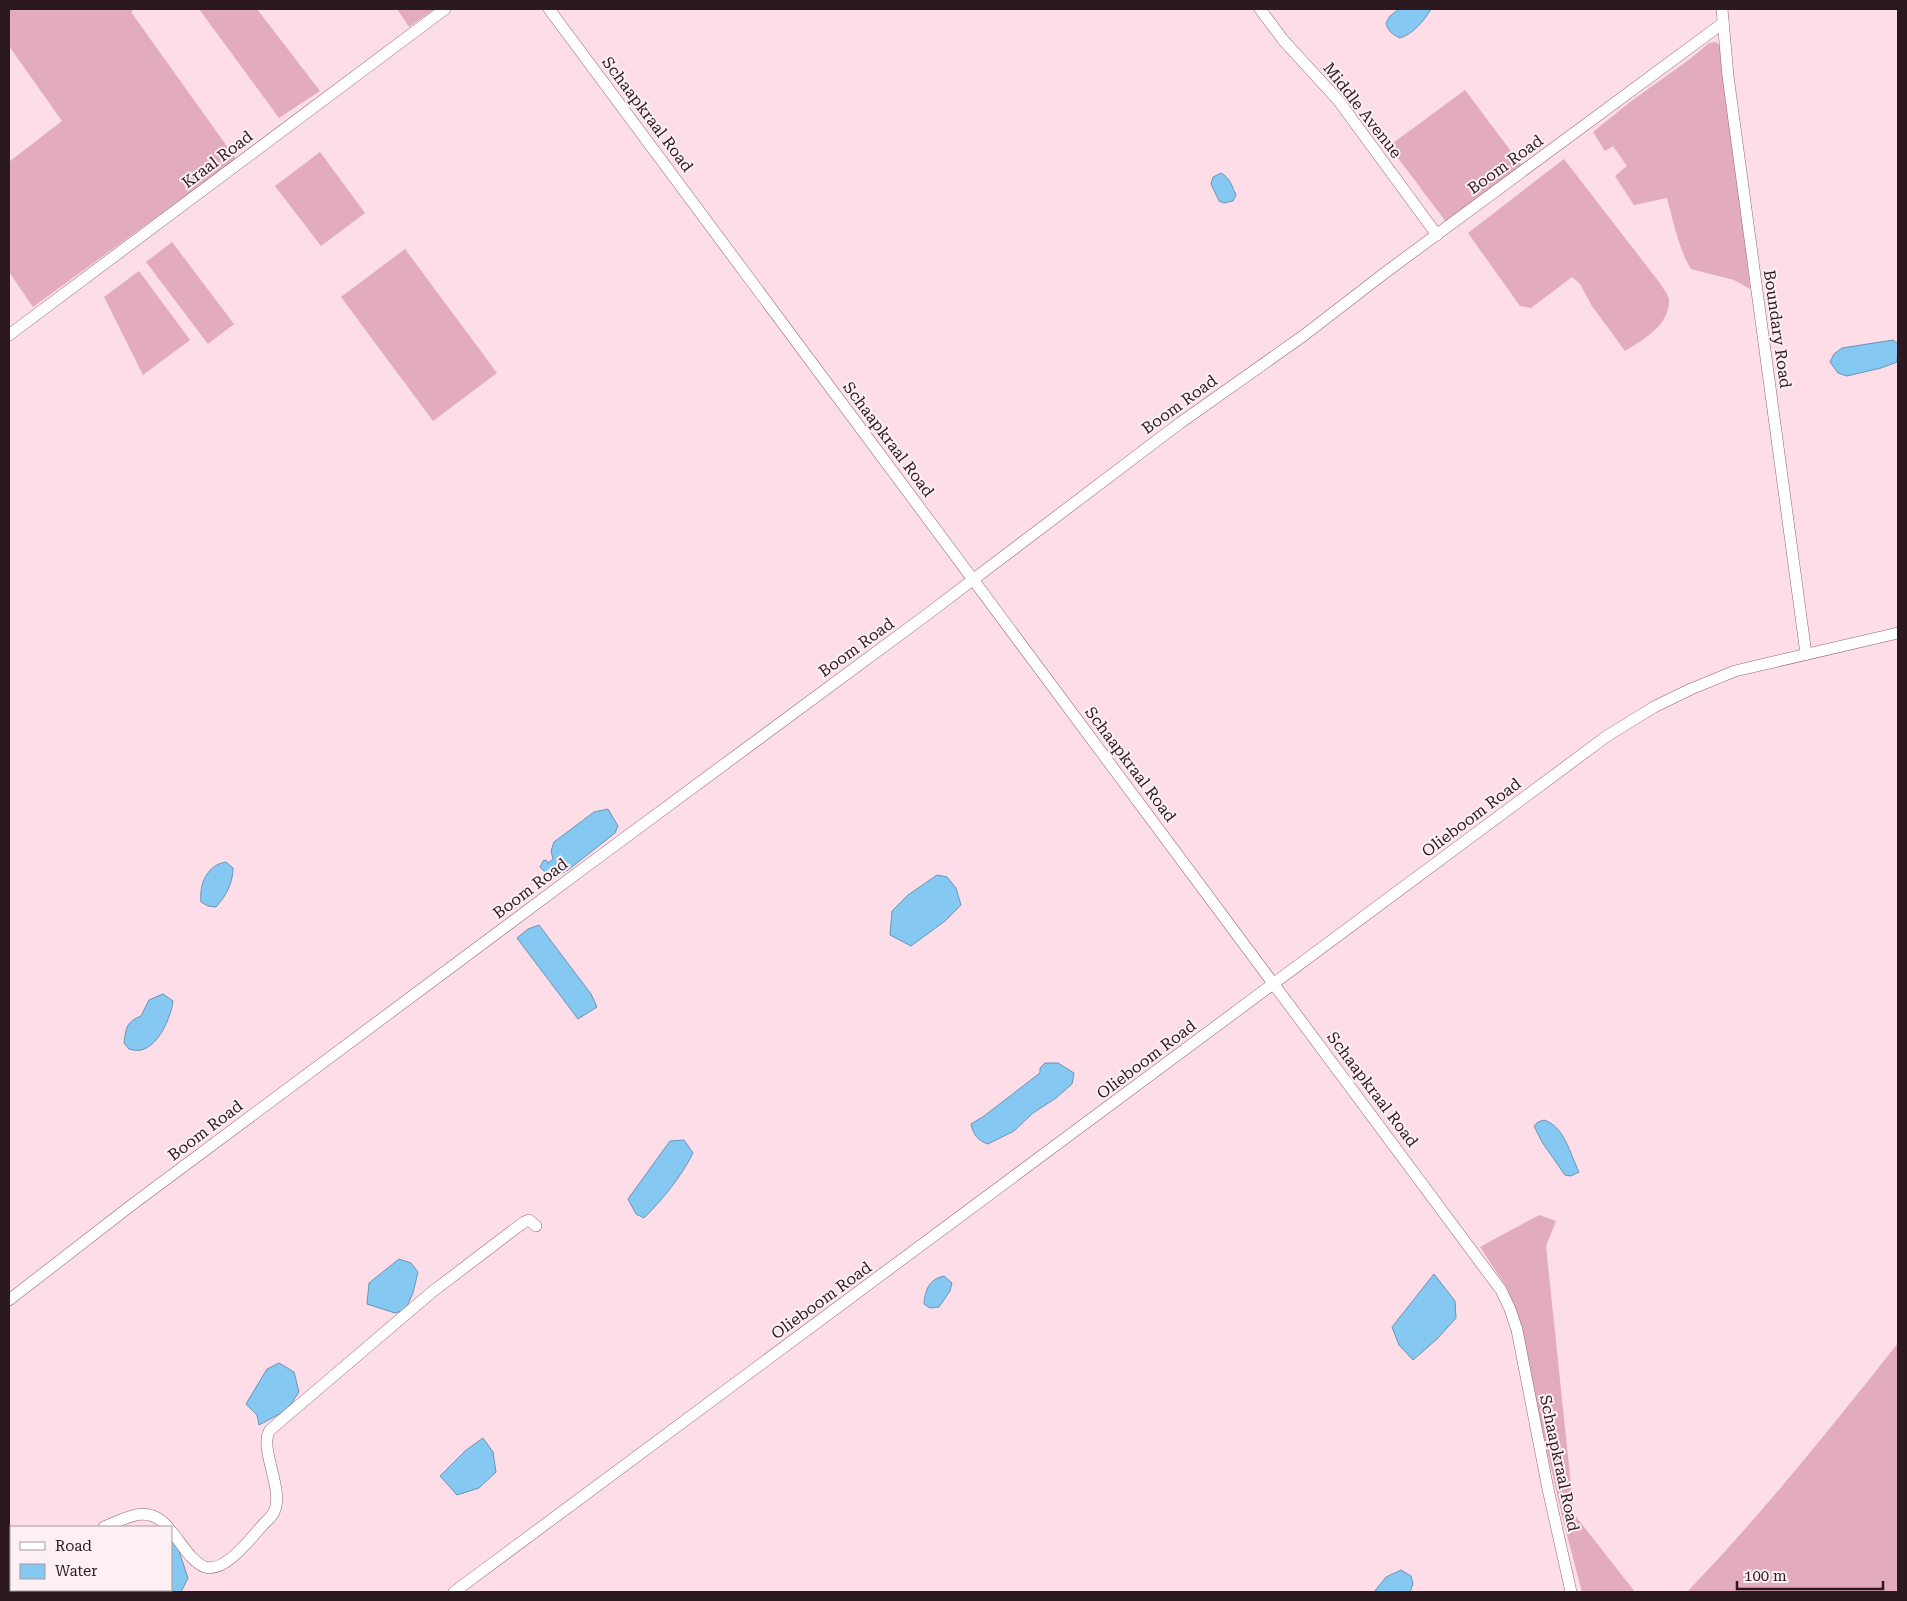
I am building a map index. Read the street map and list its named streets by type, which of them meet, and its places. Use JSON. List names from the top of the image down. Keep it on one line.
{"streets":{"street":["Middle Avenue","Schaapkraal Road","Kraal Road","Boom Road","Boundary Road","Olieboom Road"]},"crossings":[["Middle Avenue","Boom Road"],["Schaapkraal Road","Boom Road"],["Schaapkraal Road","Olieboom Road"],["Boom Road","Boundary Road"],["Boundary Road","Olieboom Road"]],"legend":["Road","Water"],"scale_bar":"100 m"}
